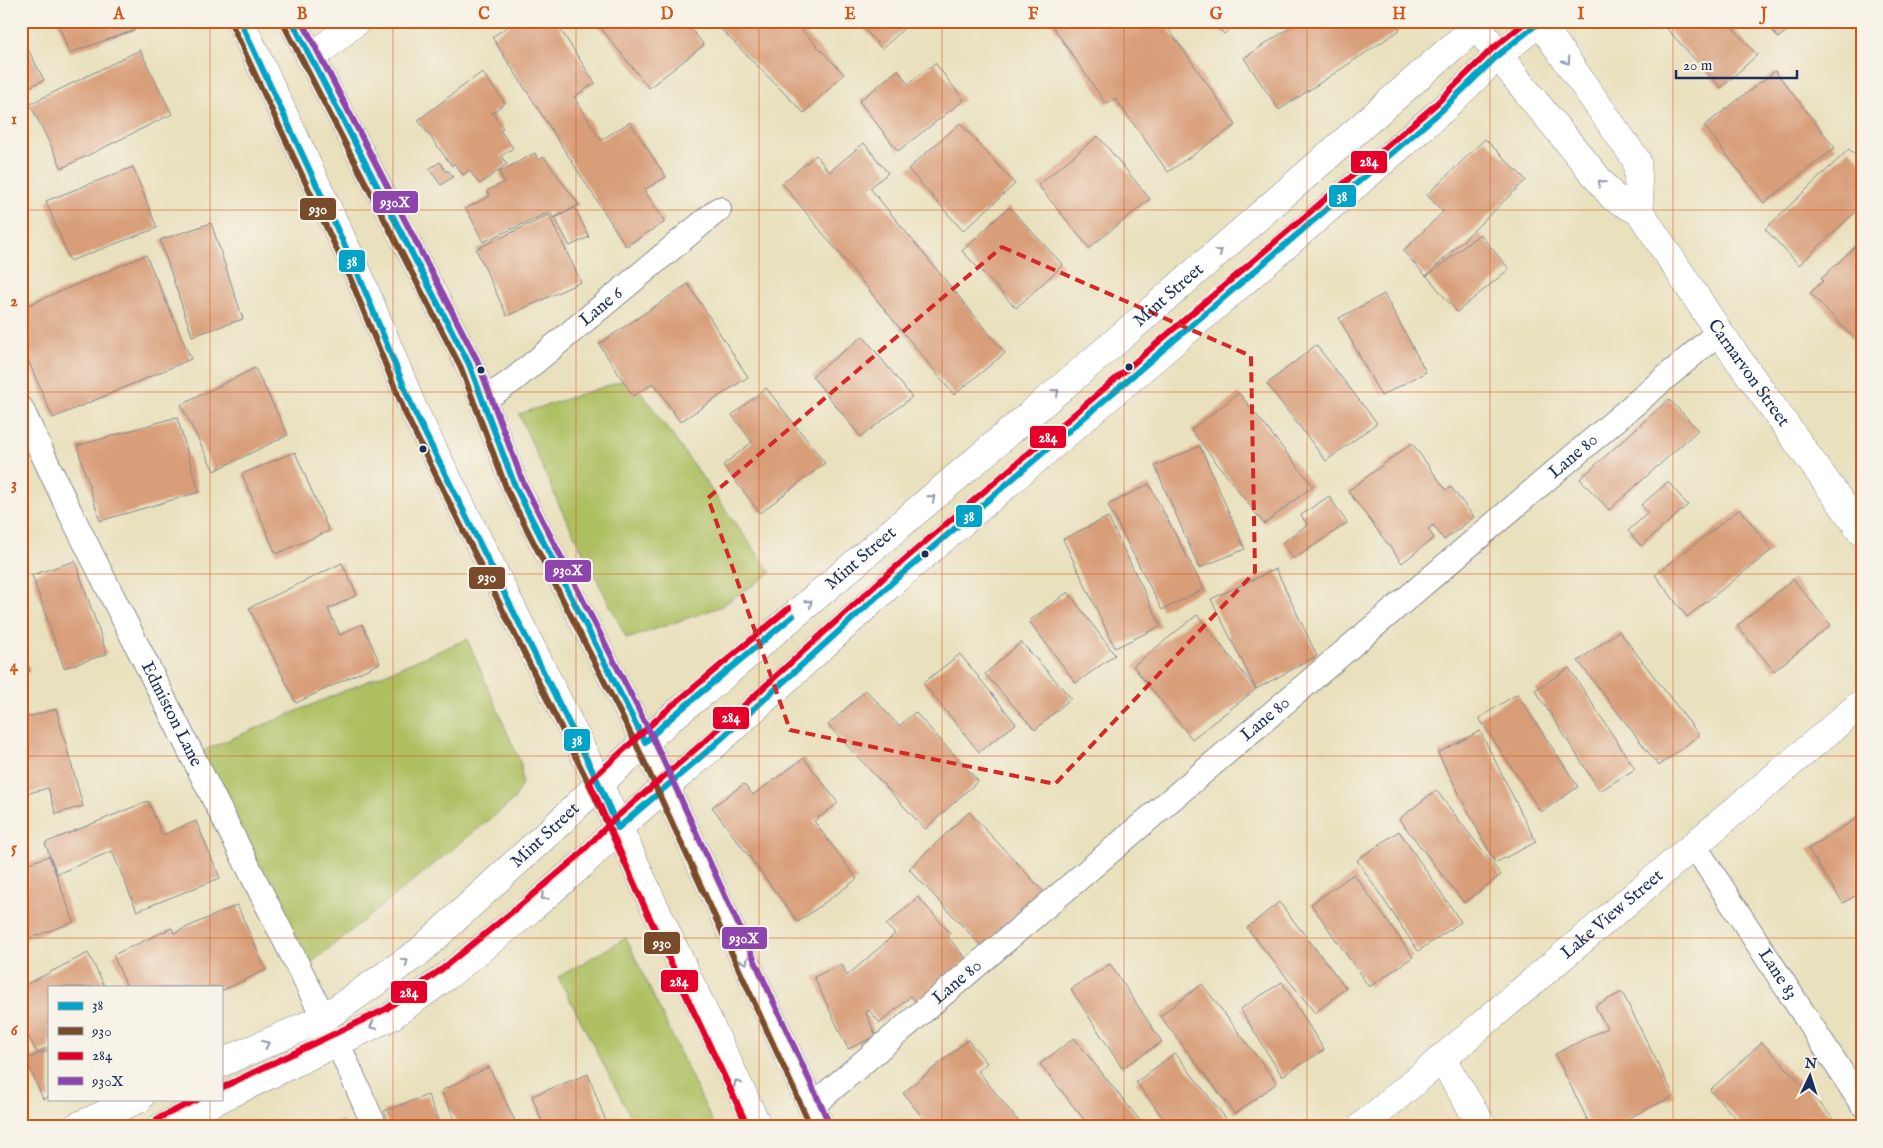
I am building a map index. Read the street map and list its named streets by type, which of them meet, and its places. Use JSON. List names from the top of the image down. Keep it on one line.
{"streets":{"main road":["Mint Street","Carnarvon Street","Lake View Street"],"lane":["Lane 6","Lane 80","Edmiston Lane","Lane 83"]},"crossings":[["Mint Street","Carnarvon Street"],["Mint Street","Edmiston Lane"],["Carnarvon Street","Lane 80"],["Lake View Street","Lane 83"]],"lines":["transit line 38","transit line 284","transit line 930X","transit line 930"],"legend":["38","930","284","930X"],"scale_bar":"20 m","north":"top","grid":{"columns":["A","B","C","D","E","F","G","H","I","J"],"rows":["1","2","3","4","5","6"]}}
